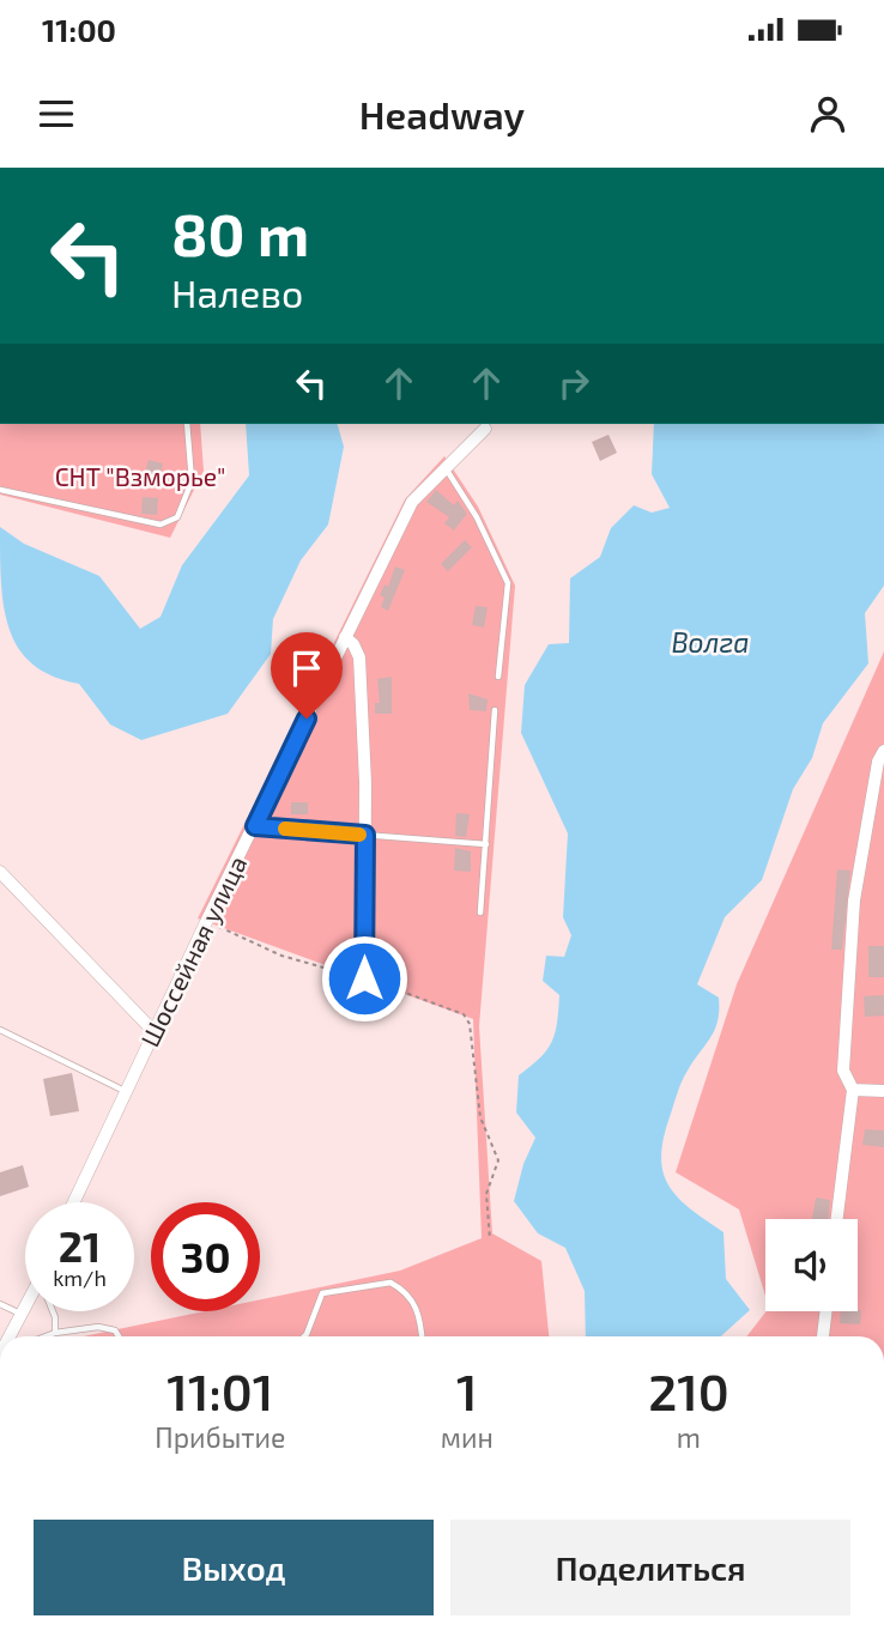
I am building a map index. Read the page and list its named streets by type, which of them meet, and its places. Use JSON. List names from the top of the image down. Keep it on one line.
{"streets":{"street":["Шоссейная улица"]},"water":["Волга"],"parks":["СНТ \"Взморье\""],"page":{"status":"11:00","header":"Headway","turn":["80 m","Налево"],"speed":"21 km/h","limit":"30","eta":["11:01","Прибытие","1","мин","210","m"],"buttons":["Выход","Поделиться"]}}
